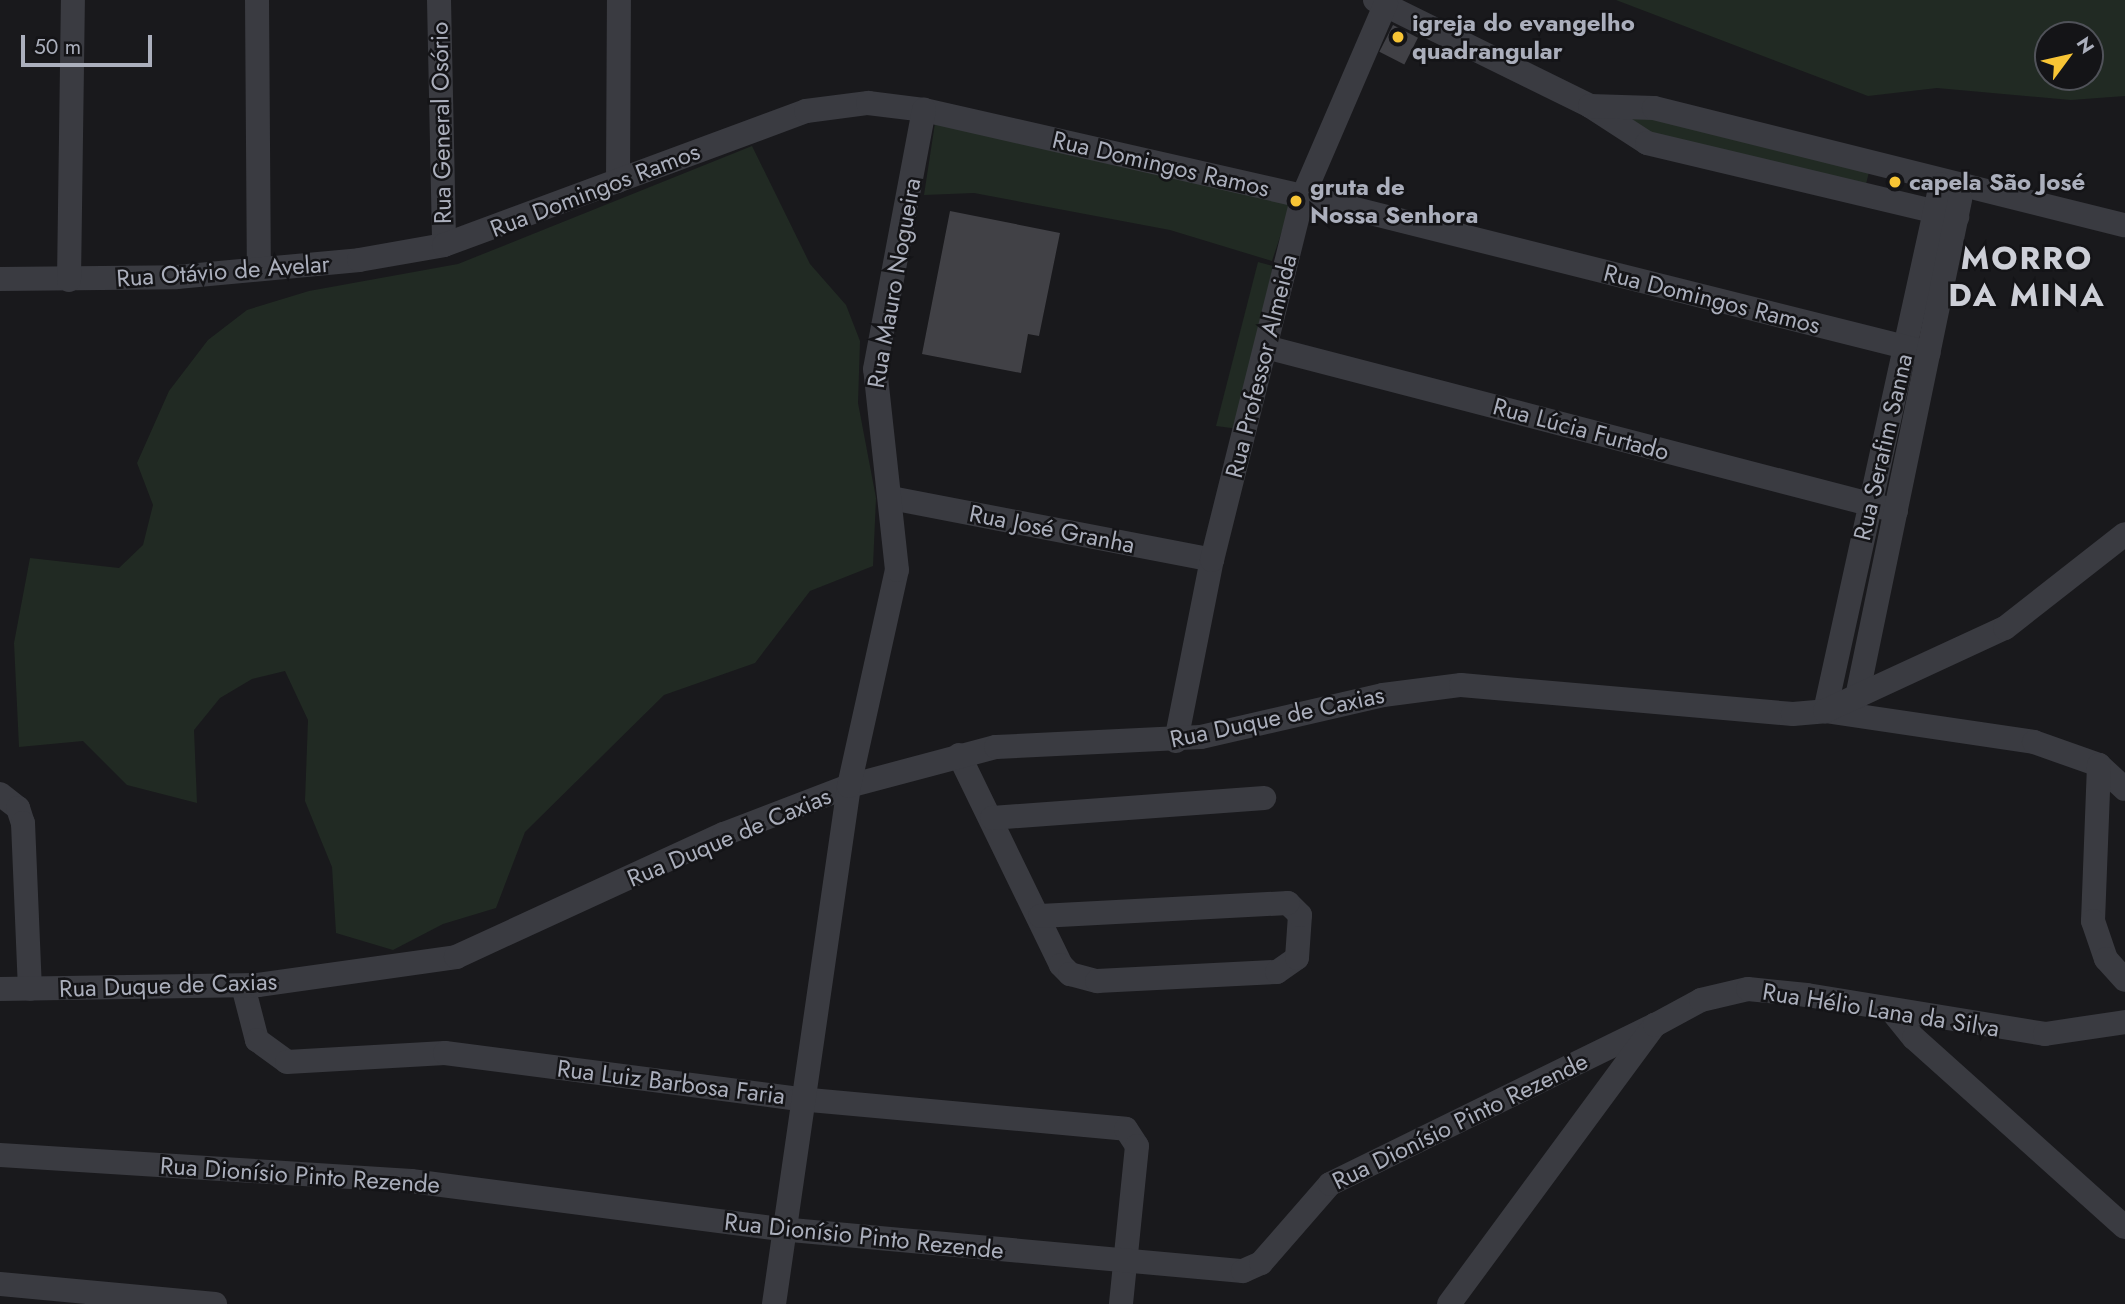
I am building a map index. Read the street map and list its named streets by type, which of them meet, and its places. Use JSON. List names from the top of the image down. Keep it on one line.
{"streets":{"street":["Rua General Osório","Rua Domingos Ramos","Rua Otávio de Avelar","Rua Mauro Nogueira","Rua Professor Almeida","Rua Lúcia Furtado","Rua Serafim Sanna","Rua José Granha","Rua Duque de Caxias","Rua Hélio Lana da Silva","Rua Luiz Barbosa Faria","Rua Dionísio Pinto Rezende"]},"crossings":[["Rua General Osório","Rua Domingos Ramos"],["Rua General Osório","Rua Otávio de Avelar"],["Rua Domingos Ramos","Rua Otávio de Avelar"],["Rua Domingos Ramos","Rua Mauro Nogueira"],["Rua Domingos Ramos","Rua Professor Almeida"],["Rua Domingos Ramos","Rua Serafim Sanna"],["Rua Mauro Nogueira","Rua José Granha"],["Rua Mauro Nogueira","Rua Duque de Caxias"],["Rua Mauro Nogueira","Rua Luiz Barbosa Faria"],["Rua Mauro Nogueira","Rua Dionísio Pinto Rezende"],["Rua Professor Almeida","Rua Lúcia Furtado"],["Rua Professor Almeida","Rua José Granha"],["Rua Professor Almeida","Rua Duque de Caxias"],["Rua Lúcia Furtado","Rua Serafim Sanna"],["Rua Serafim Sanna","Rua Duque de Caxias"],["Rua Duque de Caxias","Rua Luiz Barbosa Faria"],["Rua Hélio Lana da Silva","Rua Dionísio Pinto Rezende"],["Rua Luiz Barbosa Faria","Rua Dionísio Pinto Rezende"]],"districts":["MORRO DA MINA"],"places":["igreja do evangelho quadrangular","capela São José","gruta de Nossa Senhora"],"scale_bar":"50 m","north":"top right"}
